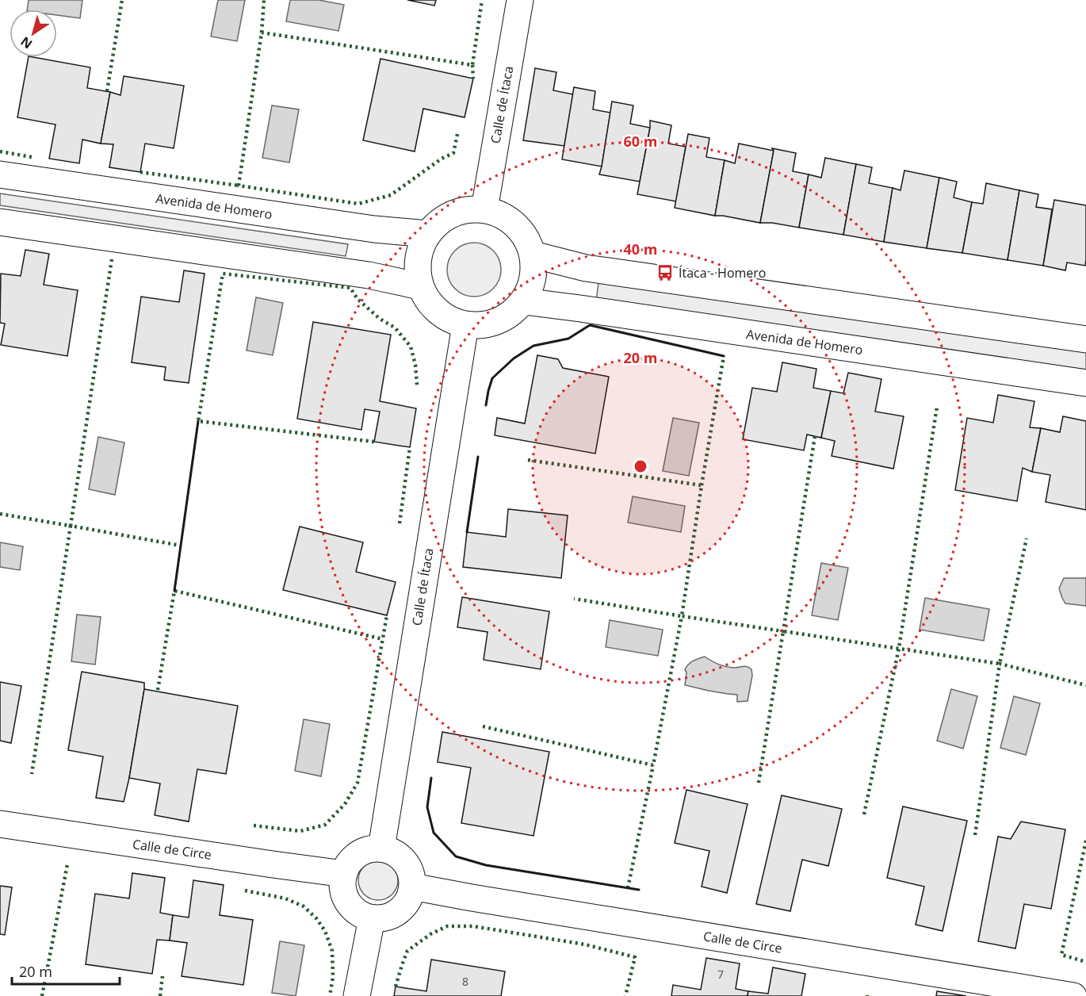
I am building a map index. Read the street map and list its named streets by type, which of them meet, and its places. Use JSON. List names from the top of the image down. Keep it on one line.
{"streets":{"street":["Calle de Ítaca","Avenida de Homero","Calle de Circe"]},"crossings":[["Calle de Ítaca","Avenida de Homero"],["Calle de Ítaca","Calle de Circe"]],"places":{"bus stop":["Ítaca - Homero"]},"house_numbers":["7","8"],"scale_bar":"20 m","north":"bottom left","rings":["60 m","40 m","20 m"]}
